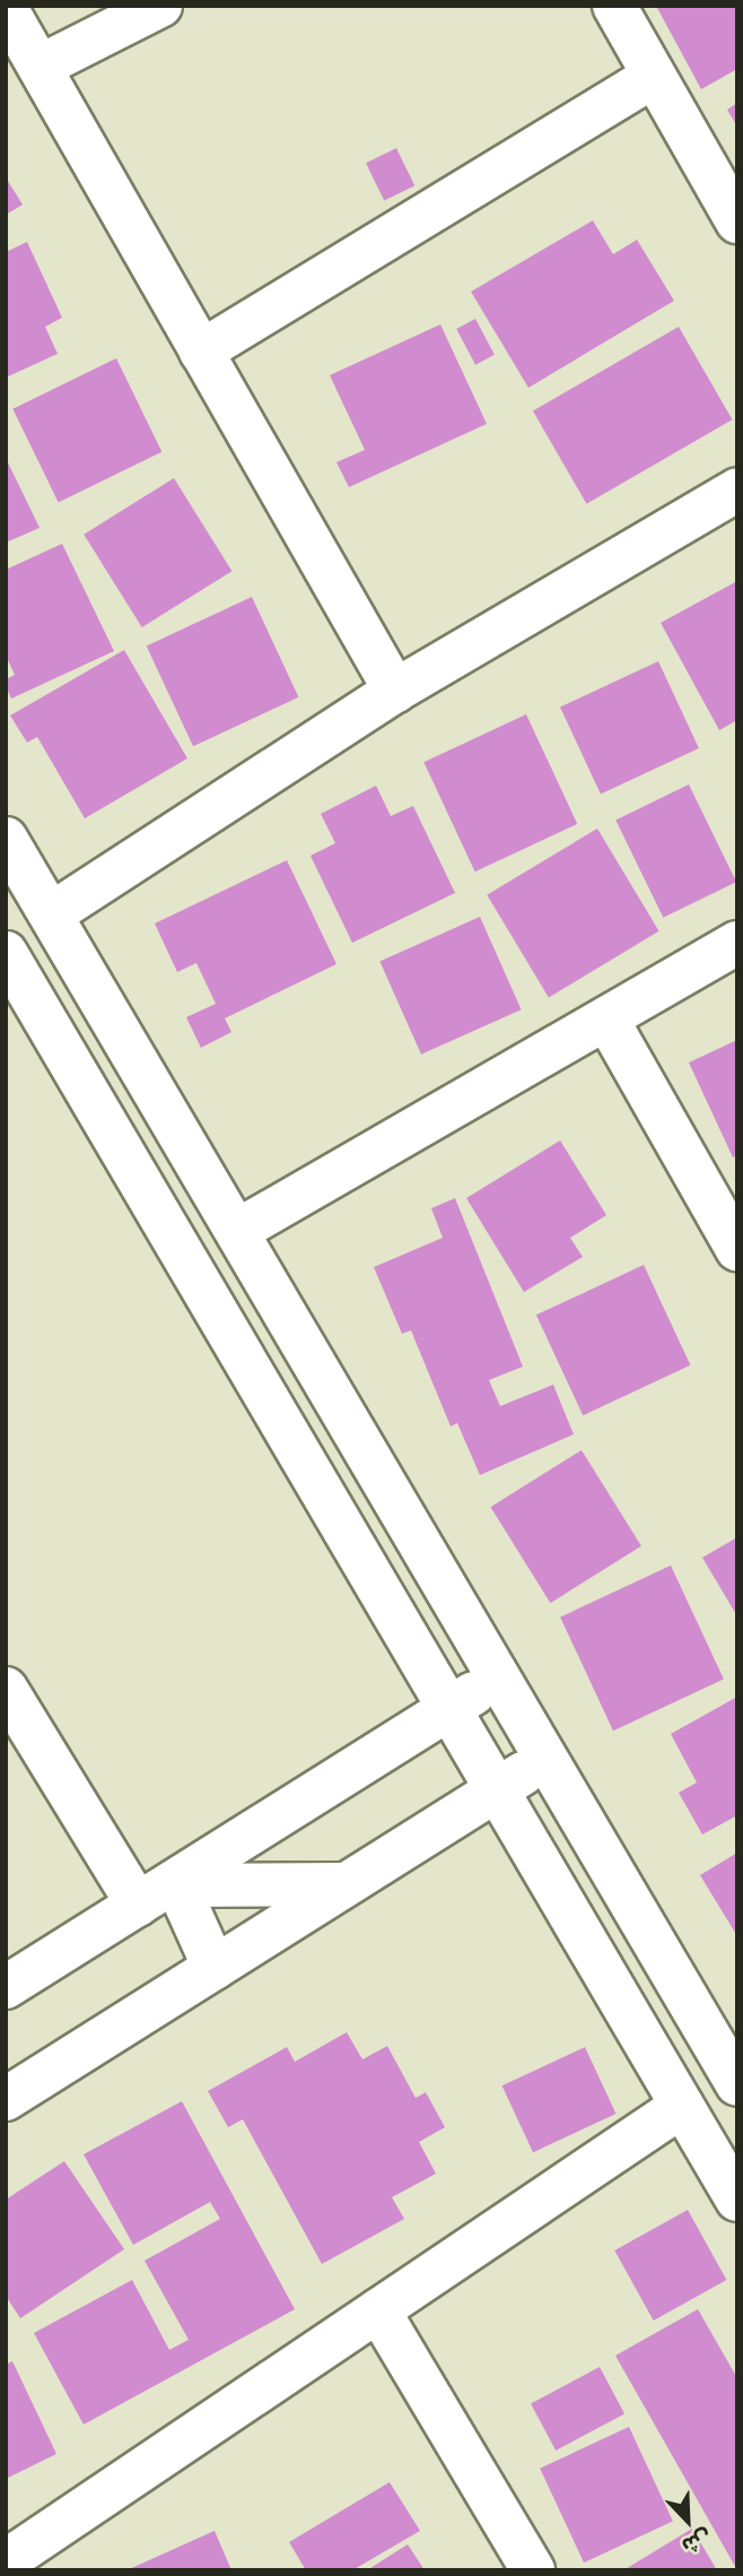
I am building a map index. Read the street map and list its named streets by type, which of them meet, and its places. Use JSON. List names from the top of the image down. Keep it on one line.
{"north":"bottom right"}
